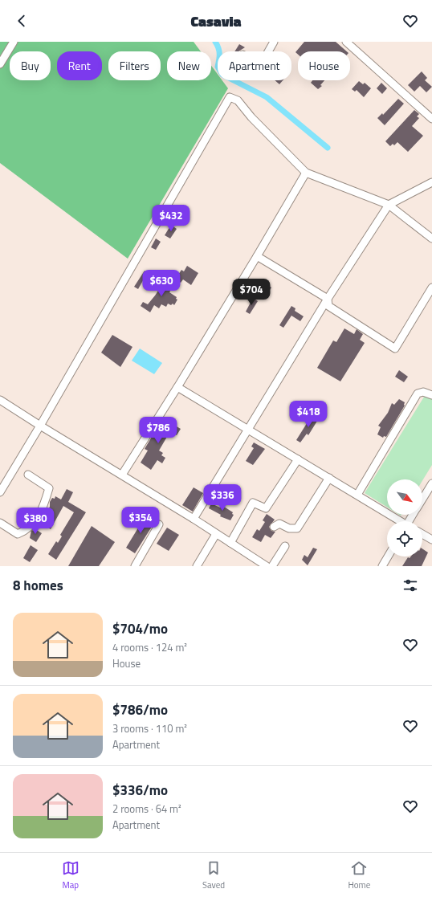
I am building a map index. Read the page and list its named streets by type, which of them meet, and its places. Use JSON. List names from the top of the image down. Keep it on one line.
{"north":"bottom right","page":{"header":"Casavia","chip":["Buy","Rent","Filters","New","Apartment","House"],"price":["$432","$630","$704","$418","$786","$336","$354","$380"],"heading":"8 homes","list":[{"name":"$704/mo","note":"4 rooms · 124 m² · House"},{"name":"$786/mo","note":"3 rooms · 110 m² · Apartment"},{"name":"$336/mo","note":"2 rooms · 64 m² · Apartment"}],"tabs":["Map","Saved","Home"]}}
